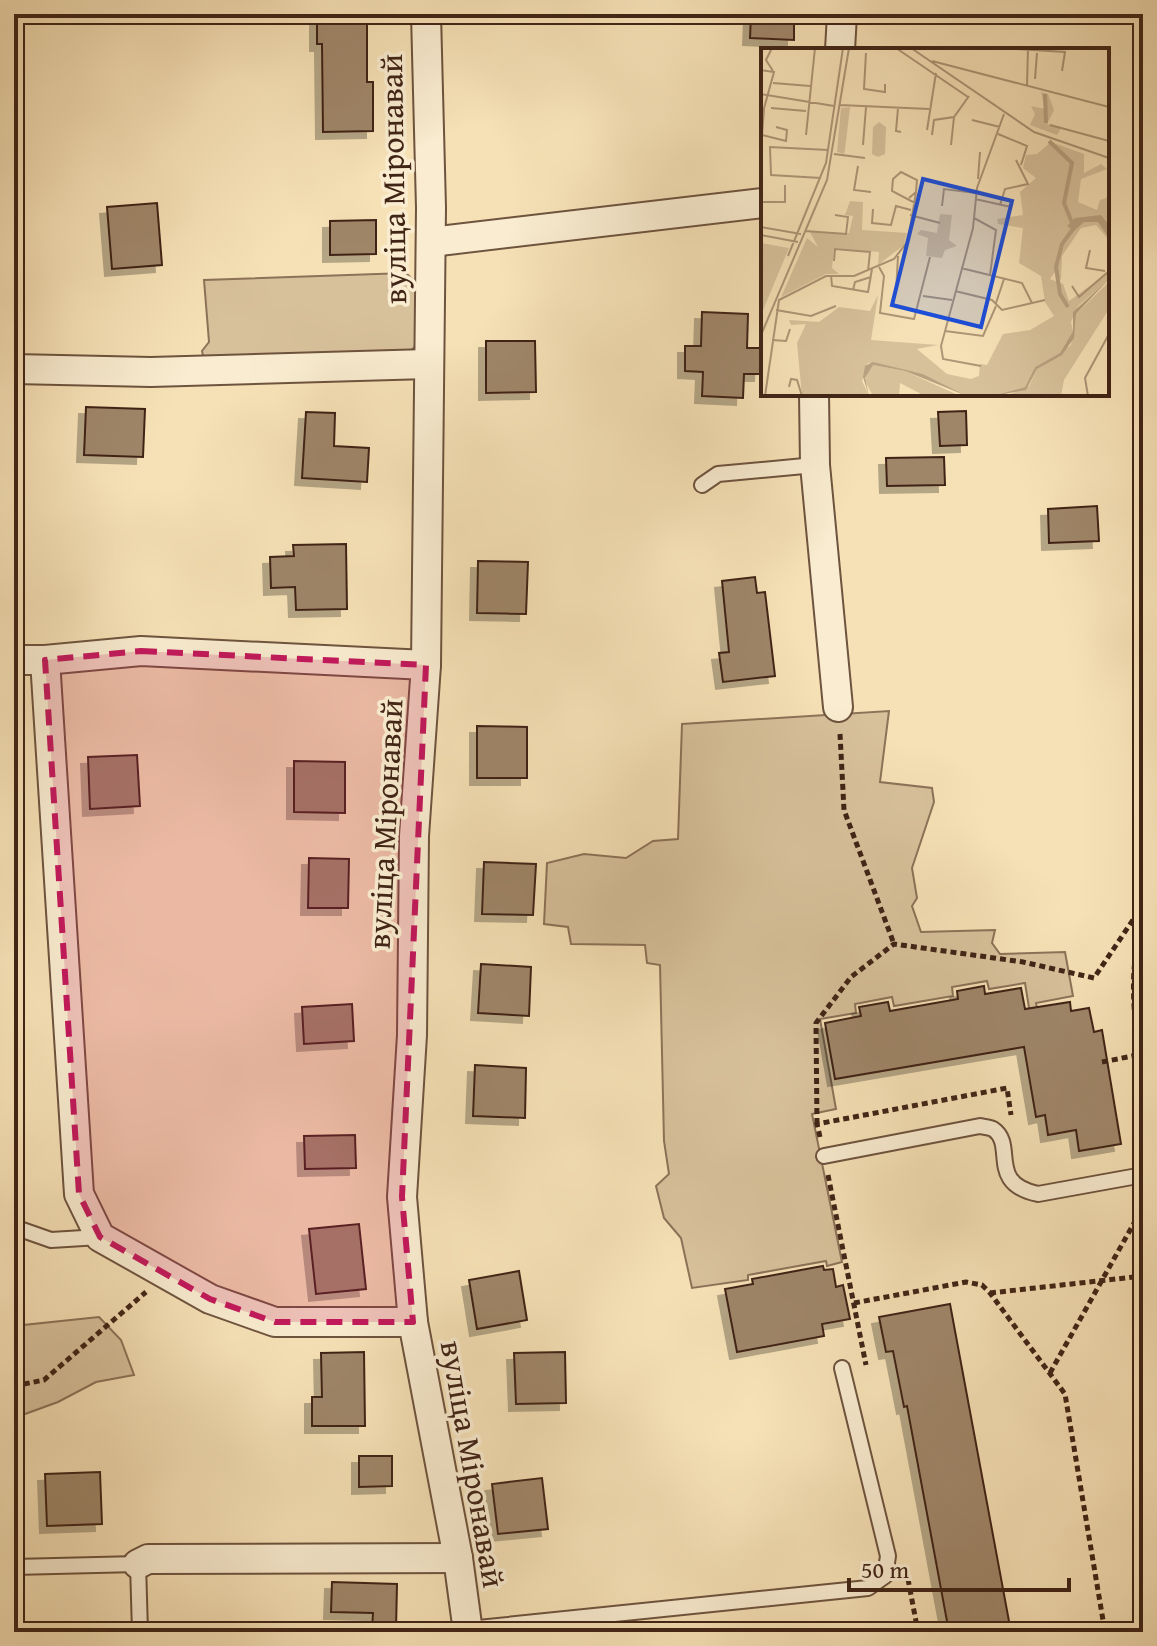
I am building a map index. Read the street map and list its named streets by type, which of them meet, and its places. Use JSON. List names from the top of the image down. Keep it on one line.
{"streets":{"street":["вуліца Міронавай"]},"scale_bar":"50 m"}
